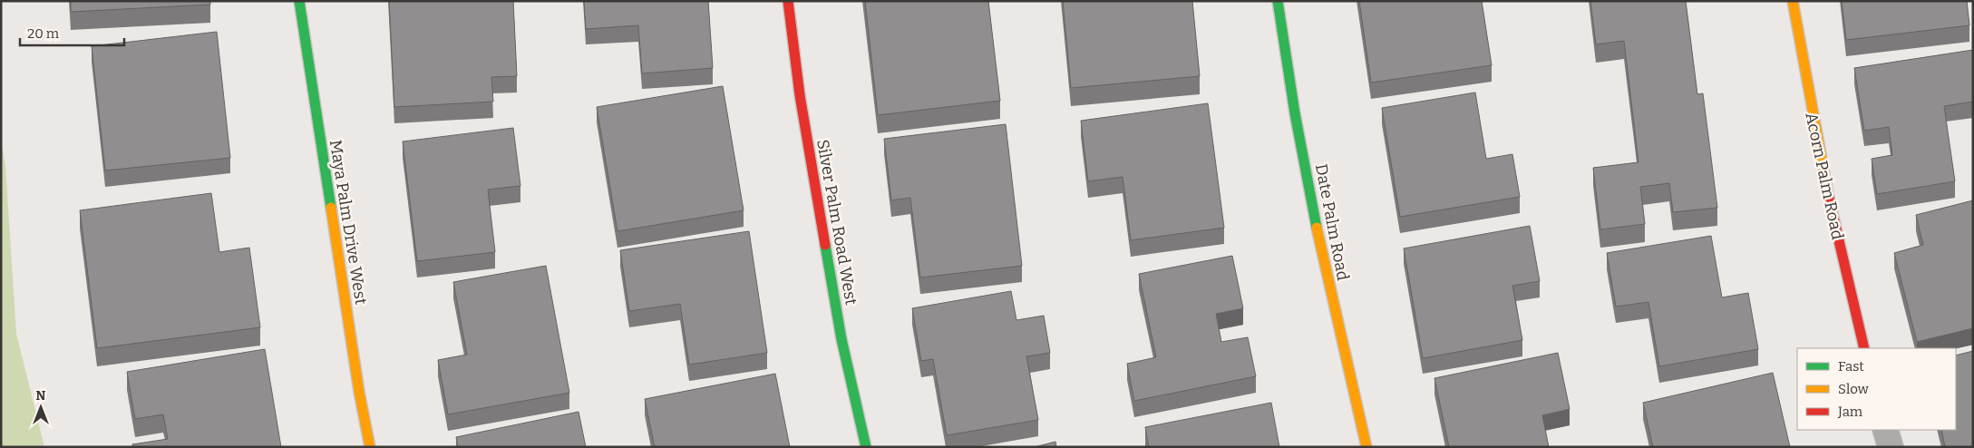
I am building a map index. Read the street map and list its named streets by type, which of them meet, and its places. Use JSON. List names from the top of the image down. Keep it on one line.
{"streets":{"street":["Acorn Palm Road","Maya Palm Drive West","Silver Palm Road West","Date Palm Road"]},"legend":["Fast","Slow","Jam"],"scale_bar":"20 m","north":"top"}
